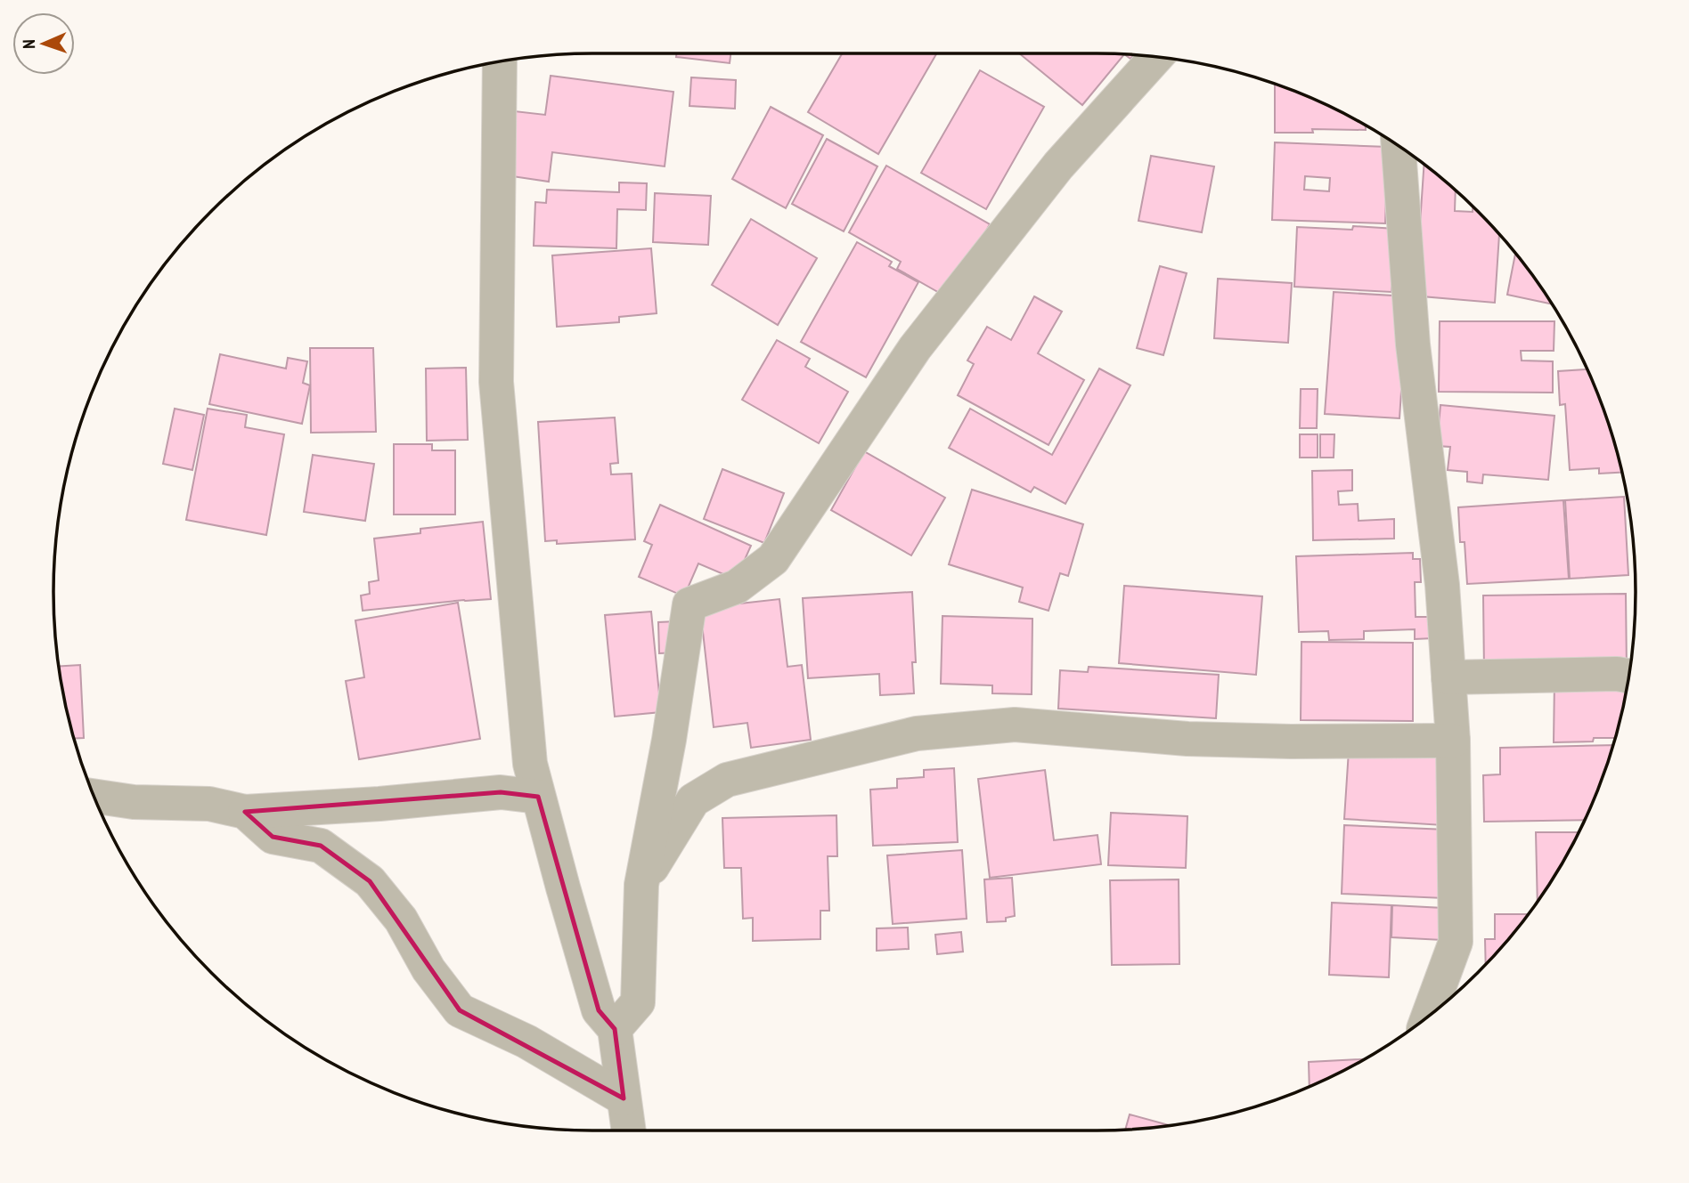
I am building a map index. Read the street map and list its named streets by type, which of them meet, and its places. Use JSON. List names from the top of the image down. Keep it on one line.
{"north":"left"}
